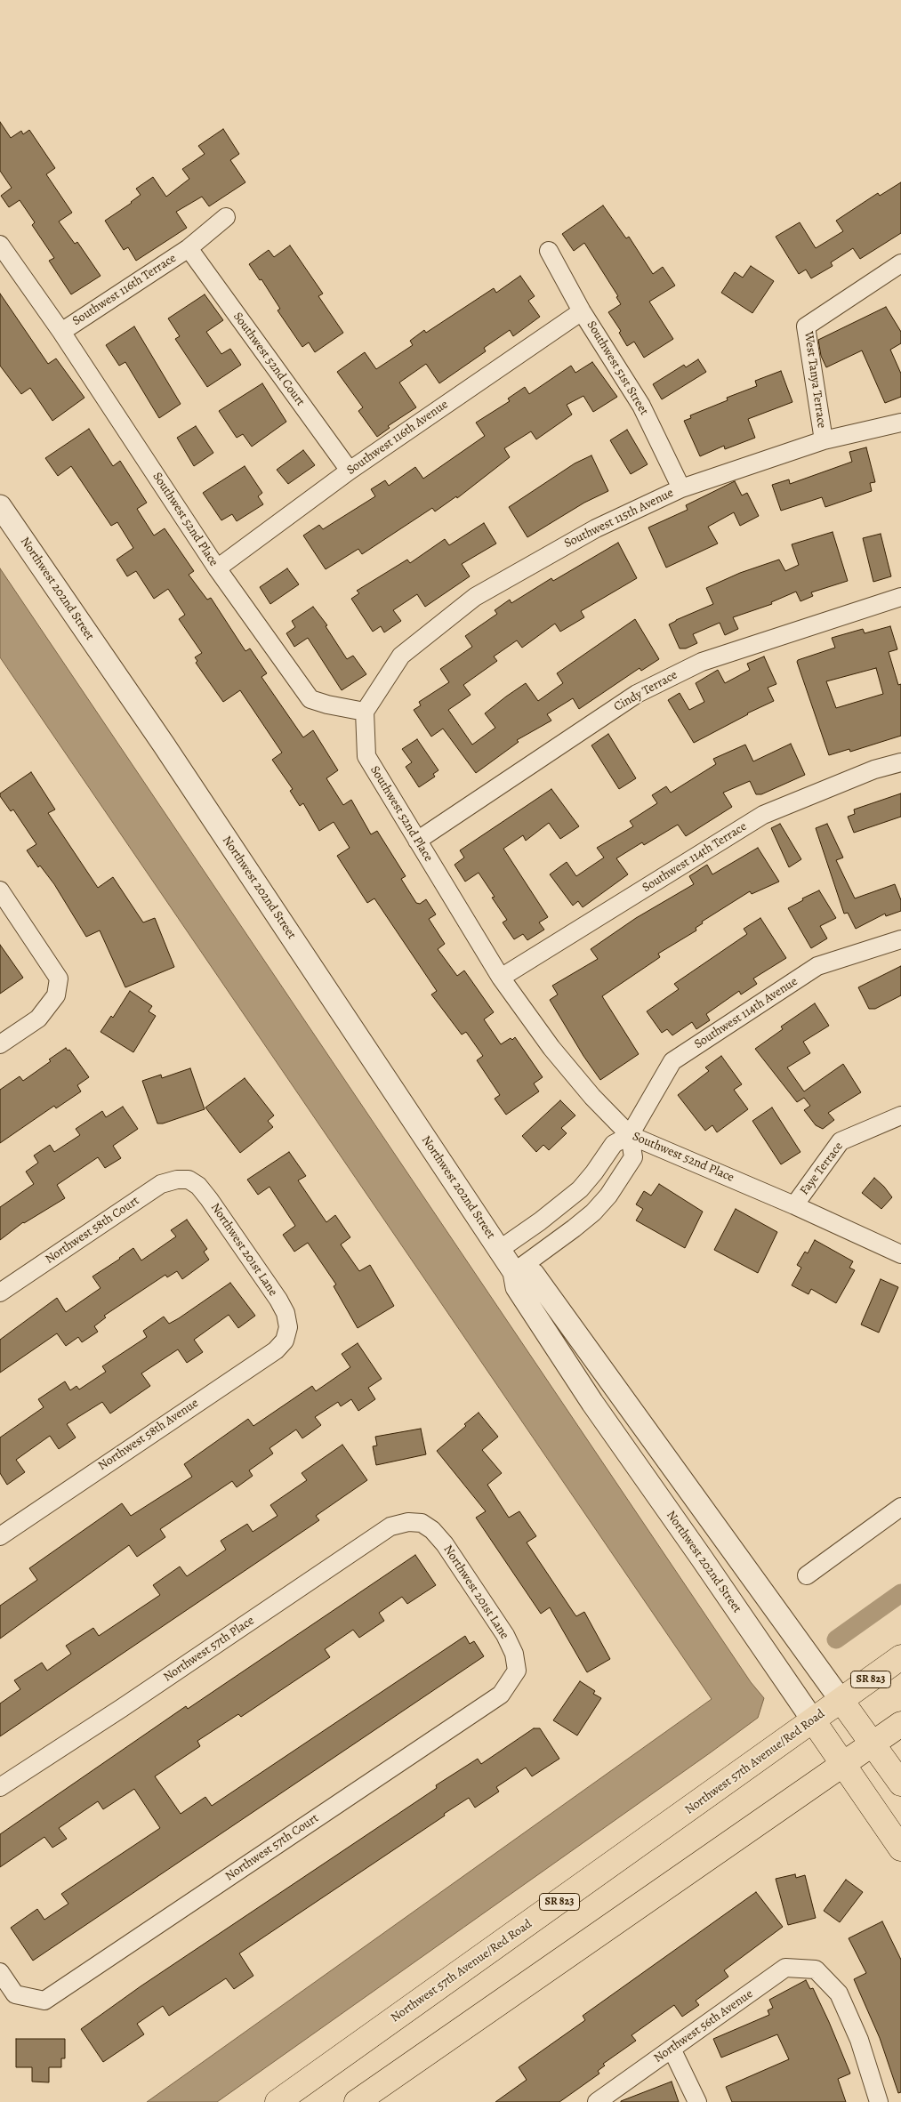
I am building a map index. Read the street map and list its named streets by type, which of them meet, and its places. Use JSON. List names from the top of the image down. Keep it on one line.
{"streets":{"main road":["Northwest 202nd Street","SR 823","Northwest 57th Avenue/Red Road"],"street":["Southwest 116th Terrace","Southwest 52nd Court","Southwest 51st Street","West Tanya Terrace","Southwest 116th Avenue","Southwest 115th Avenue","Southwest 52nd Place","Cindy Terrace","Southwest 114th Terrace","Southwest 114th Avenue","Faye Terrace","Northwest 58th Court","Northwest 201st Lane","Northwest 58th Avenue","Northwest 57th Place","Northwest 57th Court","Northwest 56th Avenue"]},"crossings":[["Southwest 116th Terrace","Southwest 52nd Court"],["Southwest 116th Terrace","Southwest 52nd Place"],["Southwest 52nd Court","Southwest 116th Avenue"],["Southwest 51st Street","Southwest 116th Avenue"],["Southwest 51st Street","Southwest 115th Avenue"],["West Tanya Terrace","Southwest 115th Avenue"],["Southwest 116th Avenue","Southwest 52nd Place"],["Southwest 115th Avenue","Southwest 52nd Place"],["Southwest 52nd Place","Cindy Terrace"],["Southwest 52nd Place","Southwest 114th Terrace"],["Southwest 52nd Place","Southwest 114th Avenue"],["Southwest 52nd Place","Faye Terrace"],["Northwest 202nd Street","Southwest 114th Avenue"],["Northwest 202nd Street","Northwest 57th Avenue/Red Road"],["Northwest 58th Court","Northwest 201st Lane"],["Northwest 201st Lane","Northwest 58th Avenue"],["Northwest 201st Lane","Northwest 57th Place"],["Northwest 201st Lane","Northwest 57th Court"],["SR 823","Northwest 57th Avenue/Red Road"]]}
